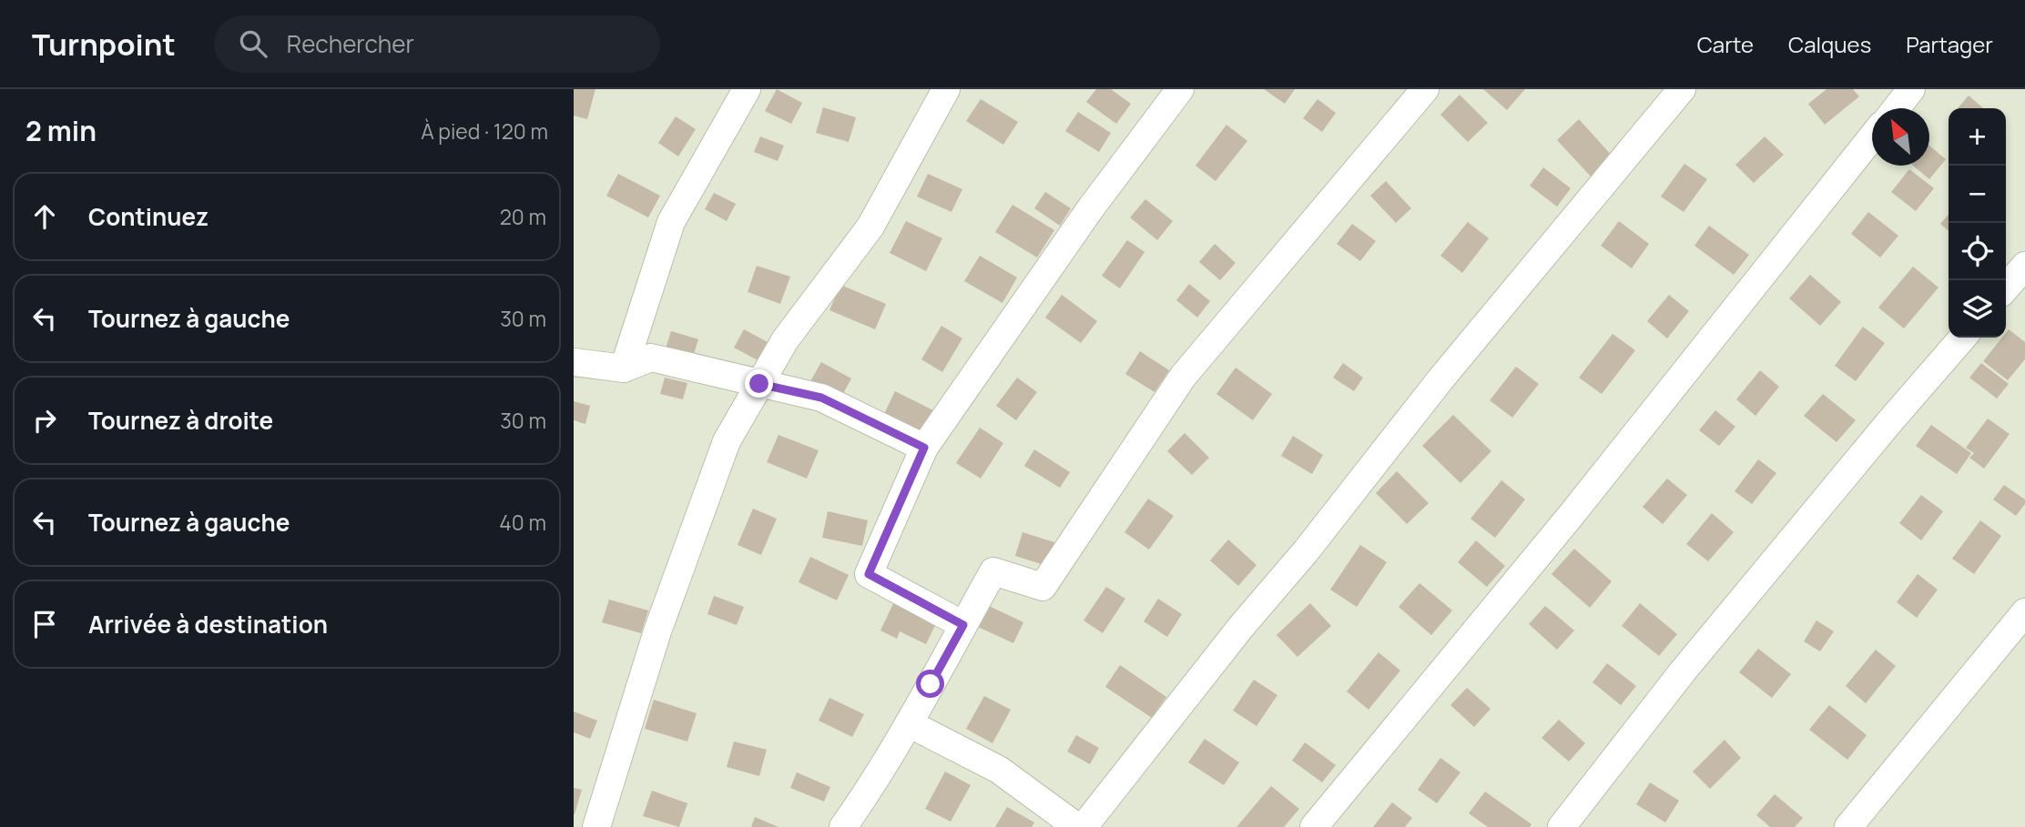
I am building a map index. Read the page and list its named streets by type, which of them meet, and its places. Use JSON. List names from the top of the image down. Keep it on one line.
{"north":"top left","page":{"header":"Turnpoint","search":"Rechercher","nav":["Carte","Calques","Partager"],"heading":["2 min","À pied · 120 m"],"map_buttons":["+","−"],"list":[["Continuez","20 m"],["Tournez à gauche","30 m"],["Tournez à droite","30 m"],["Tournez à gauche","40 m"],"Arrivée à destination"]}}
